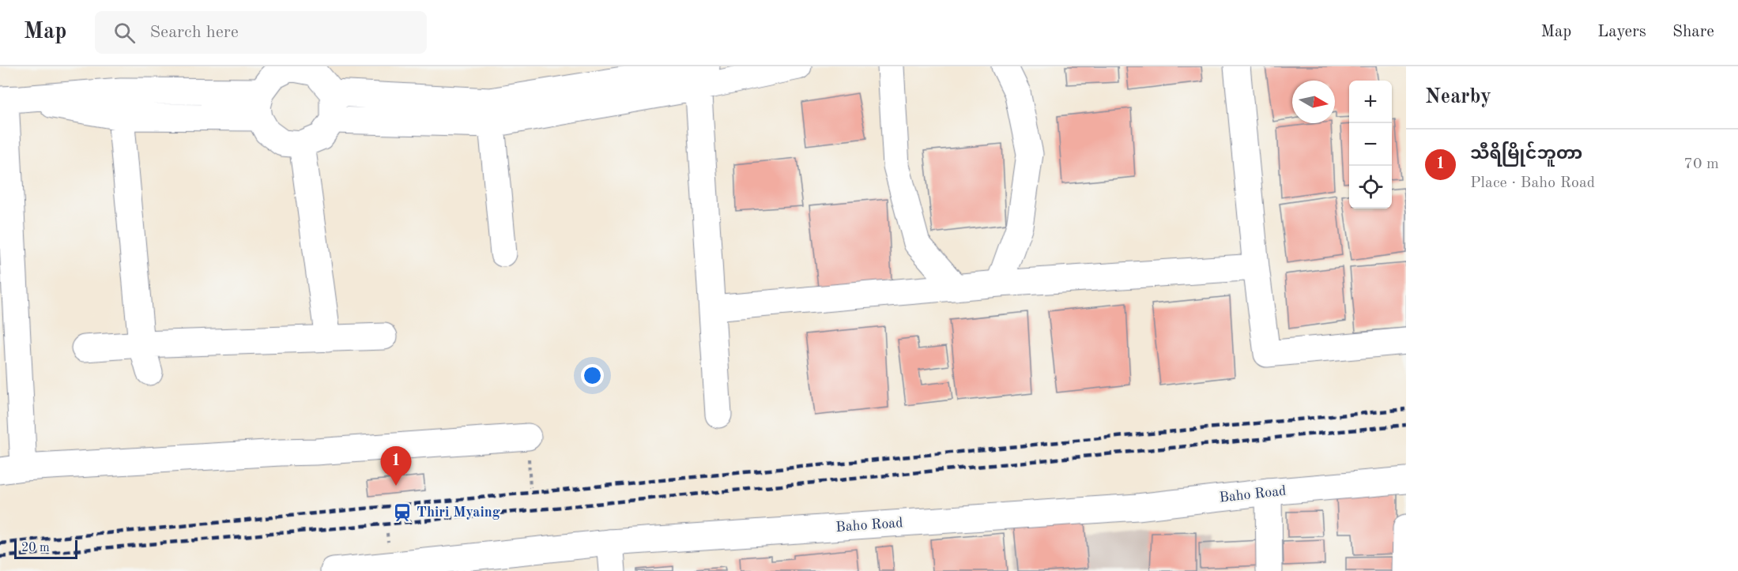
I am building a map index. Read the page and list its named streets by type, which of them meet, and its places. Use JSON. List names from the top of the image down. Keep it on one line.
{"streets":{"street":["Baho Road"]},"places":{"station":["Thiri Myaing"]},"scale_bar":"20 m","north":"right","page":{"header":"Map","search":"Search here","nav":["Map","Layers","Share"],"heading":"Nearby","map_buttons":["+","−"],"list":[{"mark":"1","name":"သီရိမြိုင်ဘူတာ","note":"Place · Baho Road","value":"70 m"}],"pins":"1","scale":"20 m"}}
